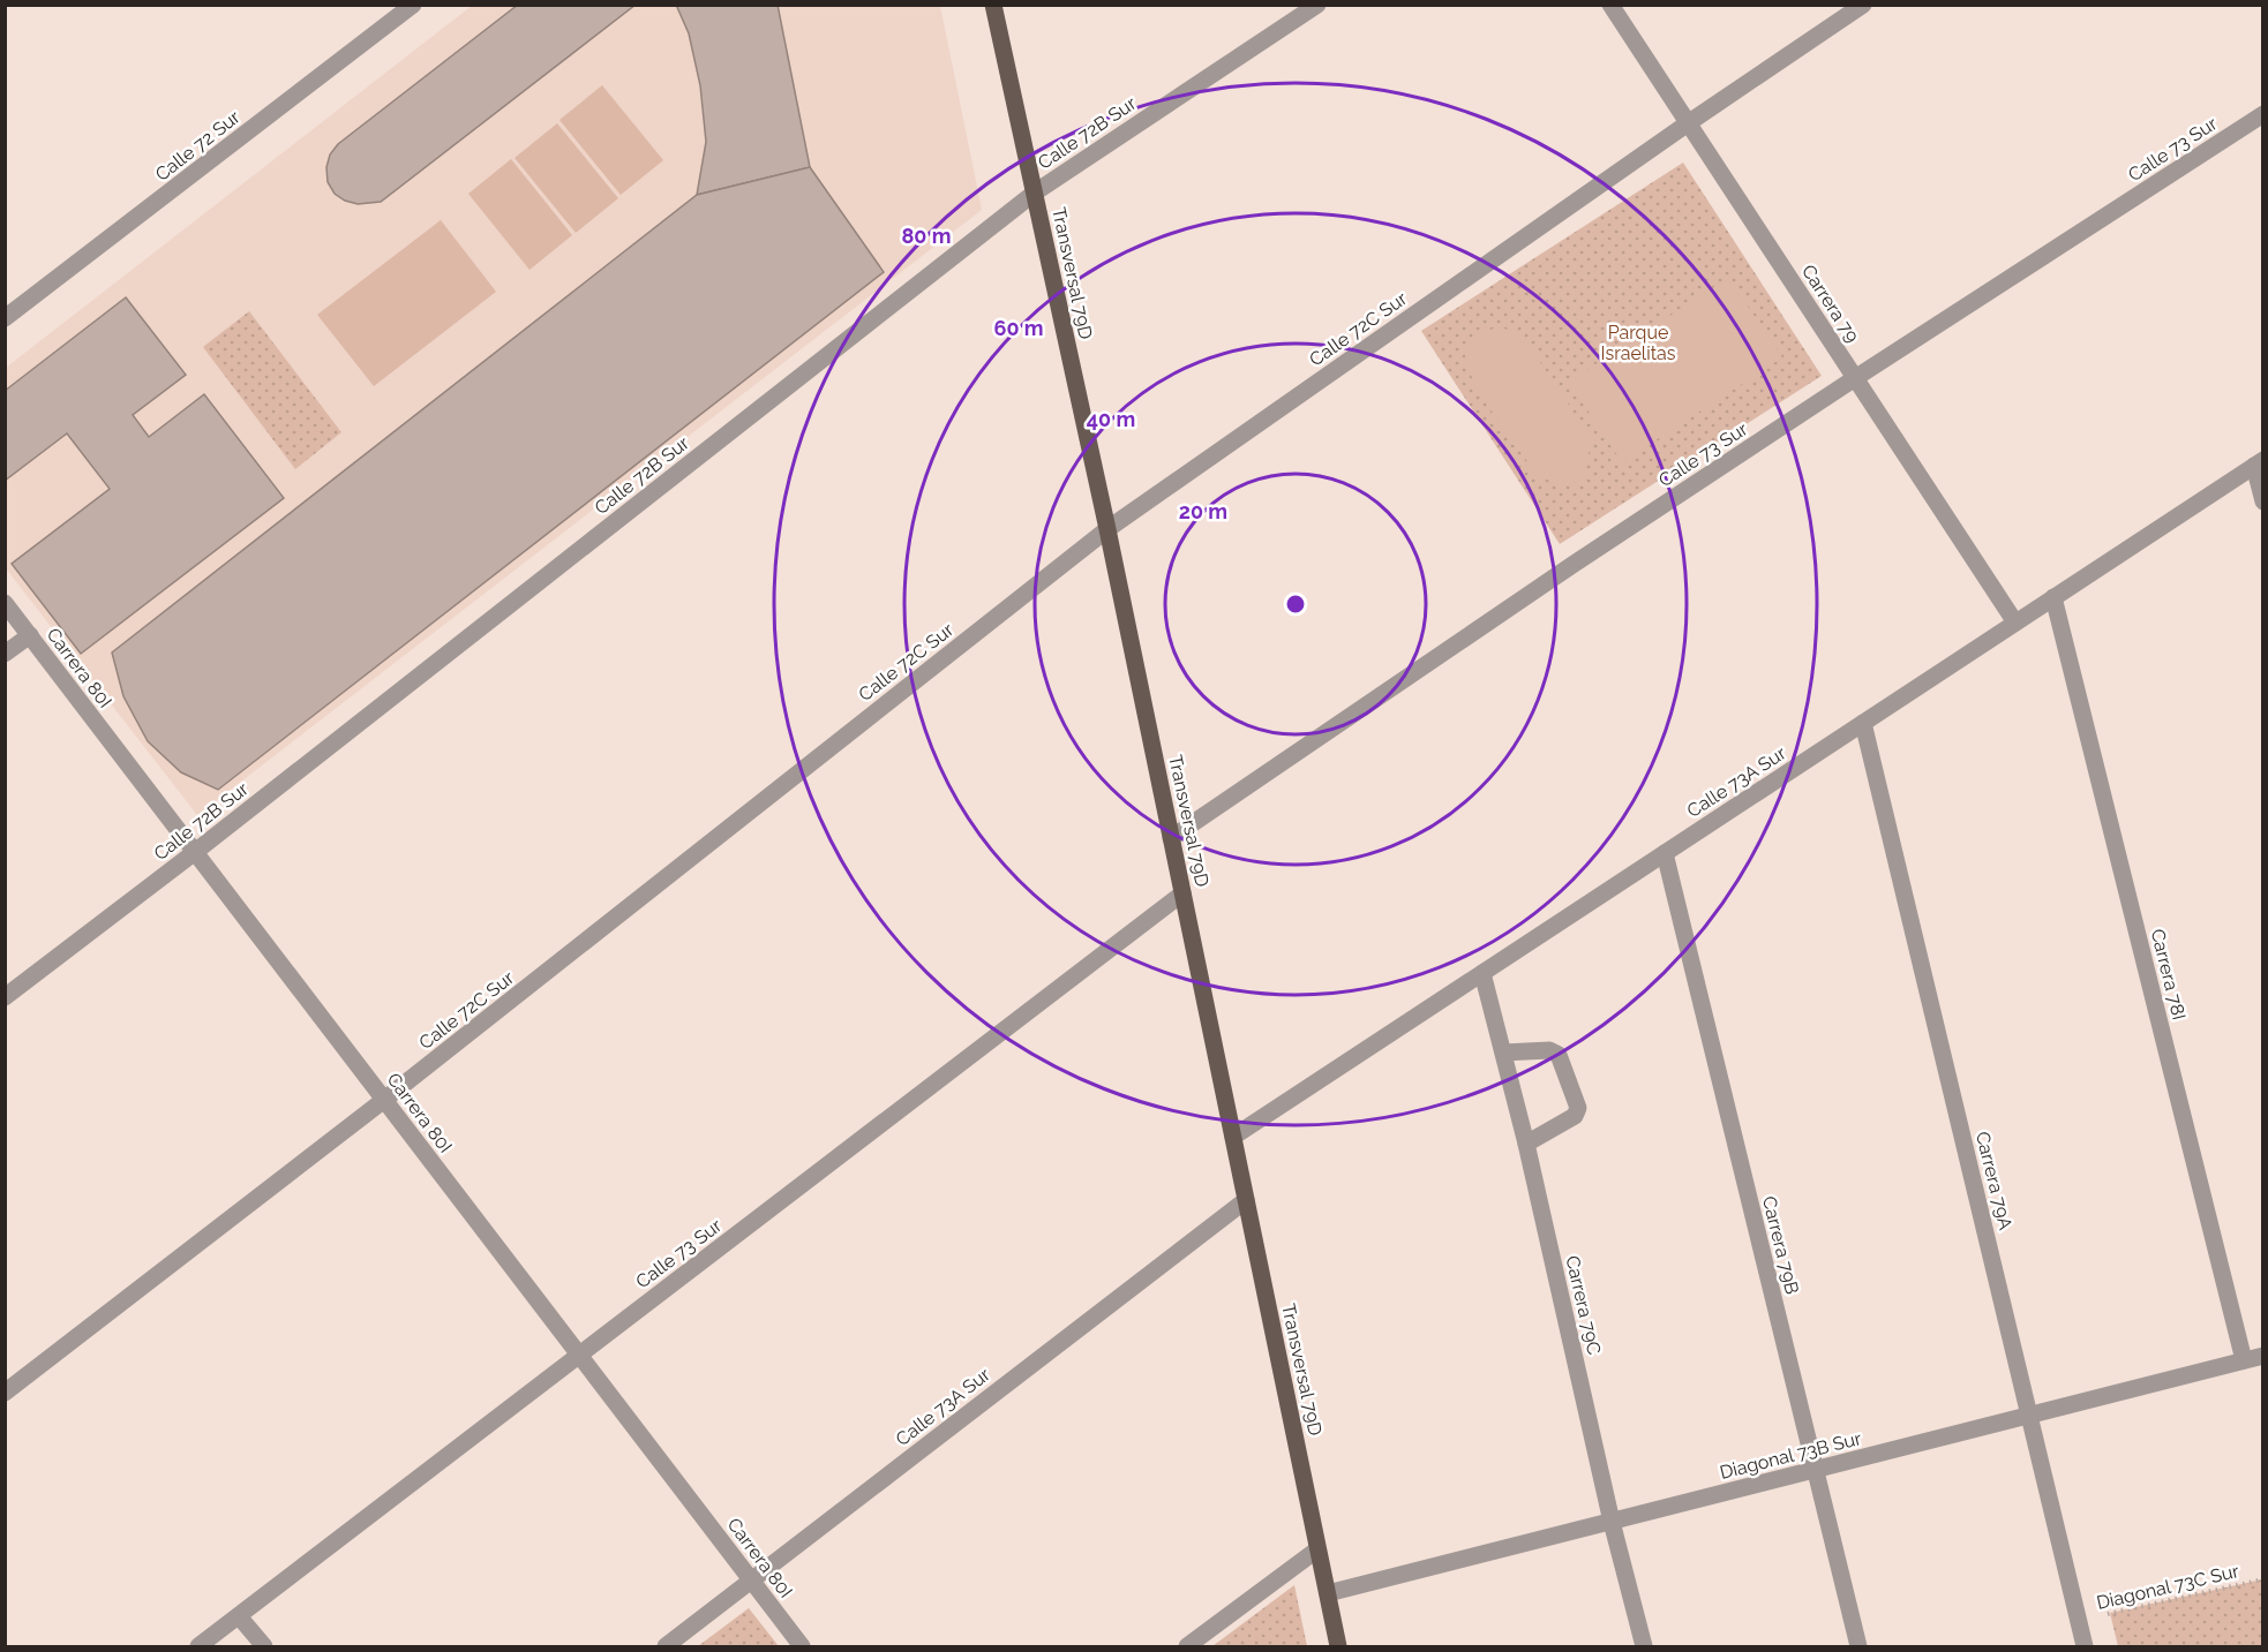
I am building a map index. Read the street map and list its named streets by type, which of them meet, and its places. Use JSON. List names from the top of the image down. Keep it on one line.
{"streets":{"main road":["Transversal 79D"],"street":["Calle 72B Sur","Calle 72 Sur","Calle 73 Sur","Carrera 79","Calle 72C Sur","Carrera 80I","Calle 73A Sur","Carrera 78I","Carrera 79A","Carrera 79B","Carrera 79C","Diagonal 73B Sur"],"path":["Diagonal 73C Sur"]},"crossings":[["Calle 72B Sur","Transversal 79D"],["Calle 72B Sur","Carrera 80I"],["Calle 73 Sur","Transversal 79D"],["Calle 73 Sur","Carrera 79"],["Calle 73 Sur","Carrera 80I"],["Transversal 79D","Calle 72C Sur"],["Transversal 79D","Calle 73A Sur"],["Transversal 79D","Diagonal 73B Sur"],["Carrera 79","Calle 72C Sur"],["Carrera 79","Calle 73A Sur"],["Calle 72C Sur","Carrera 80I"],["Carrera 80I","Calle 73A Sur"],["Calle 73A Sur","Carrera 78I"],["Calle 73A Sur","Carrera 79A"],["Calle 73A Sur","Carrera 79B"],["Calle 73A Sur","Carrera 79C"],["Carrera 78I","Diagonal 73B Sur"],["Carrera 79A","Diagonal 73B Sur"],["Carrera 79A","Diagonal 73C Sur"],["Carrera 79B","Diagonal 73B Sur"],["Carrera 79C","Diagonal 73B Sur"]],"parks":["Parque Israelitas"],"rings":["80 m","60 m","40 m","20 m"]}
